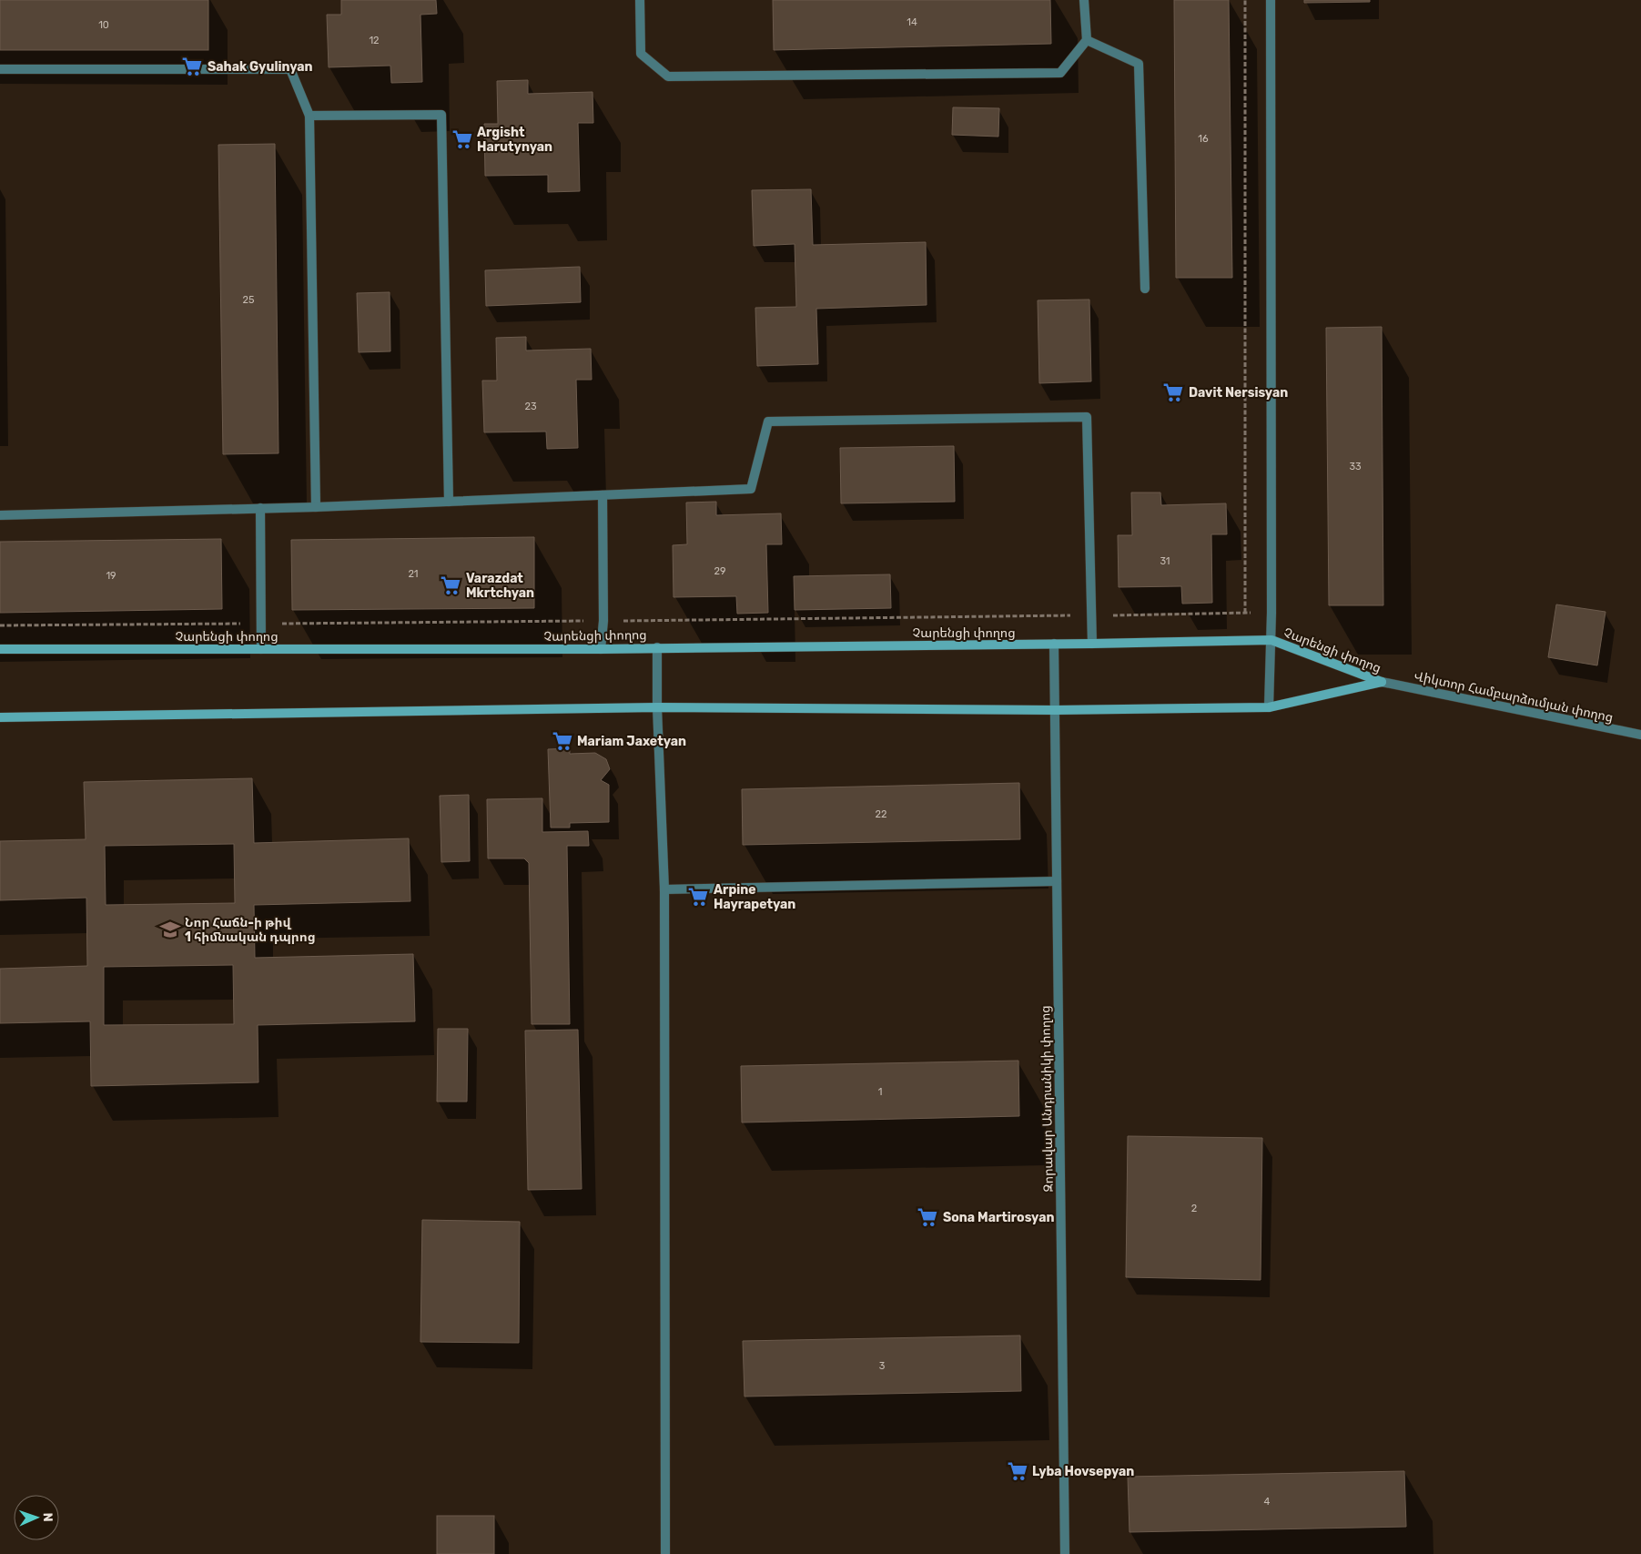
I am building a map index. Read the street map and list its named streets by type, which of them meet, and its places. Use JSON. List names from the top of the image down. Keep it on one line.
{"streets":{"street":["Չարենցի փողոց","Վիկտոր Համբարձումյան փողոց","Զորավար Անդրանիկի փողոց"]},"crossings":[["Չարենցի փողոց","Վիկտոր Համբարձումյան փողոց"],["Չարենցի փողոց","Զորավար Անդրանիկի փողոց"]],"places":{"supermarket":["Sahak Gyulinyan","Argisht Harutynyan","Davit Nersisyan","Varazdat Mkrtchyan","Mariam Jaxetyan","Arpine Hayrapetyan","Sona Martirosyan","Lyba Hovsepyan"],"school or university":["Նոր Հաճն-ի թիվ 1 հիմնական դպրոց"]},"house_numbers":["14","10","12","16","25","23","33","31","29","21","19","22","1","2","3","4"],"north":"right"}
